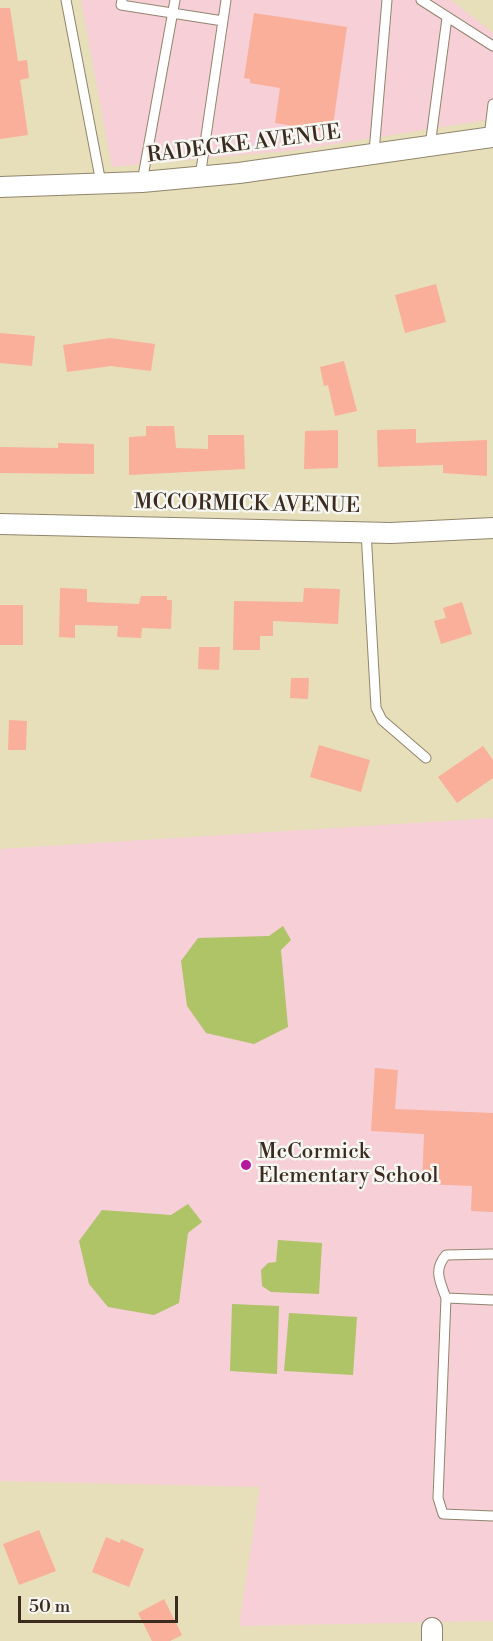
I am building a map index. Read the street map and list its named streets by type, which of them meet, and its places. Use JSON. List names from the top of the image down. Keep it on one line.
{"streets":{"street":["RADECKE AVENUE","MCCORMICK AVENUE"]},"places":["McCormick Elementary School"],"scale_bar":"50 m"}
